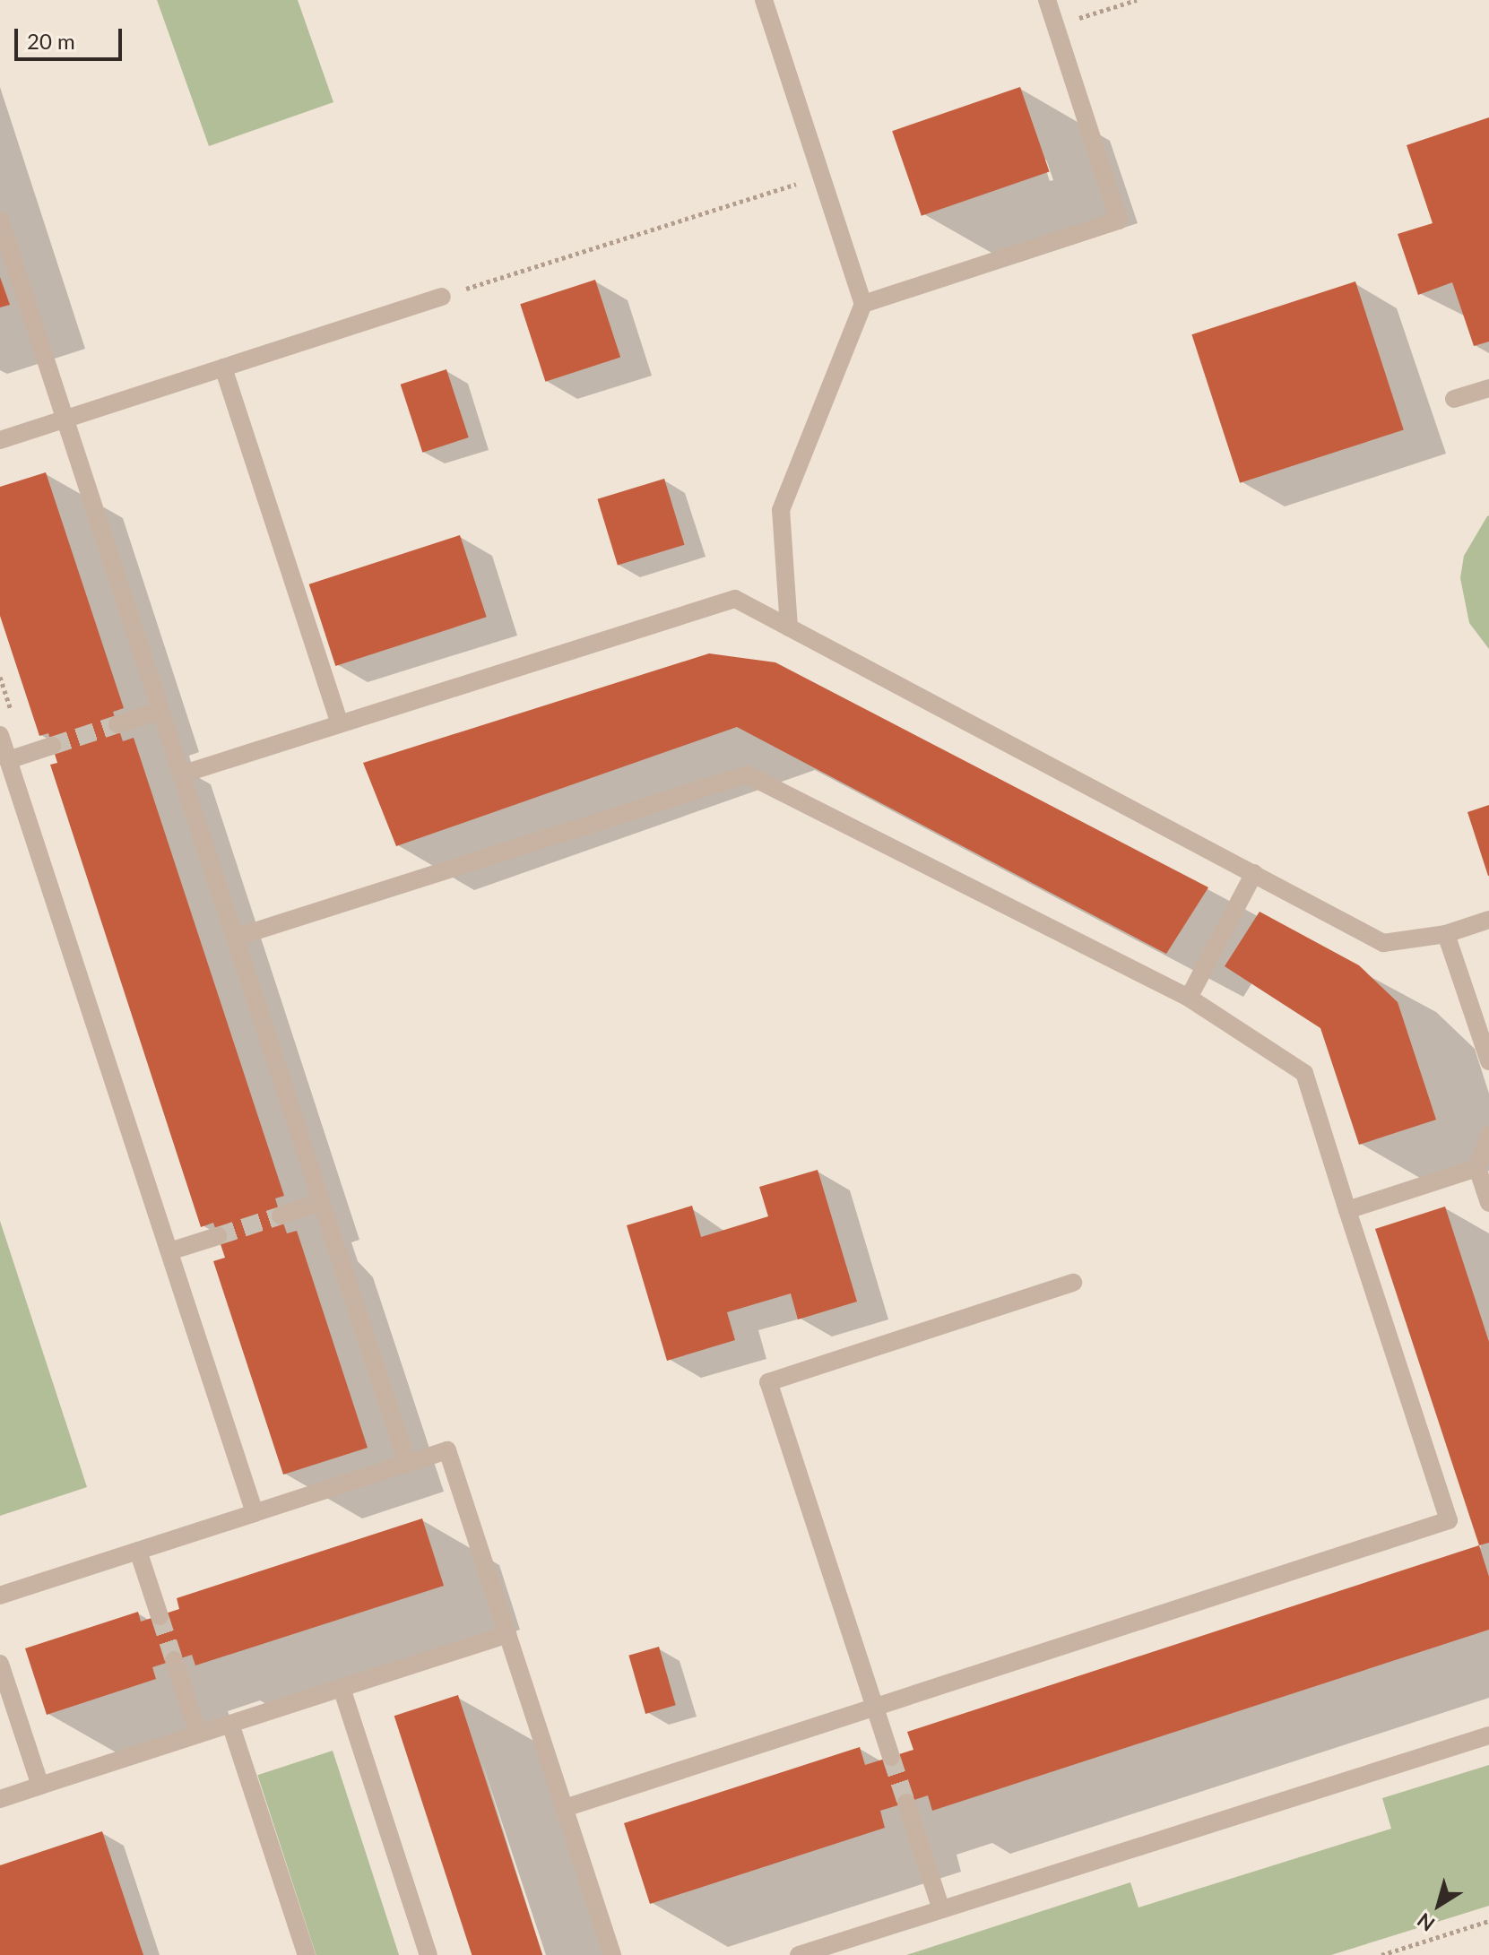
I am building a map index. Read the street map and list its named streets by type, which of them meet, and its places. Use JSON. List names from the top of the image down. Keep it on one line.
{"scale_bar":"20 m","north":"bottom left"}
